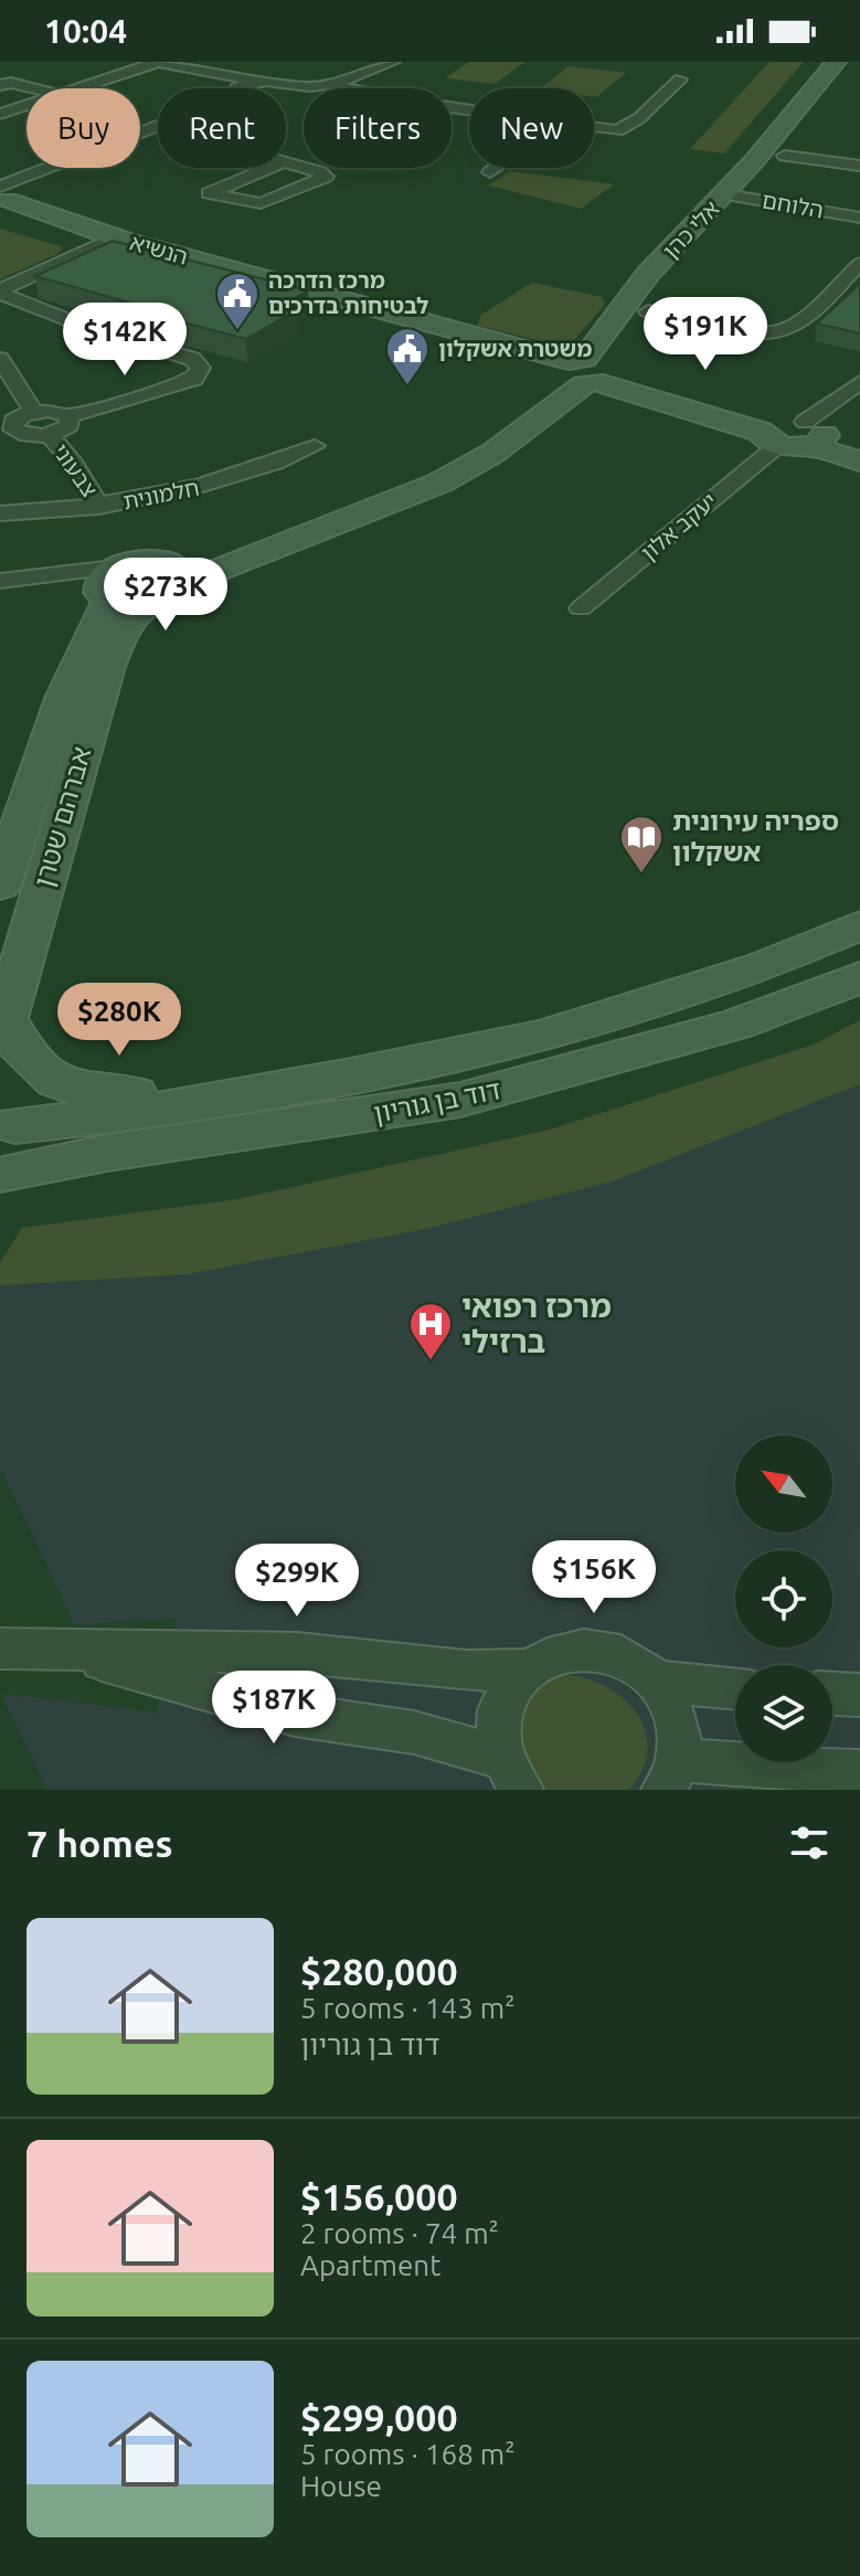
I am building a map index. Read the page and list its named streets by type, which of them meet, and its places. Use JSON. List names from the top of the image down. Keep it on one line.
{"streets":{"street":["הלוחם","אלי כהן","הנשיא","צבעוני","חלמונית","יעקב אלון","אברהם שטרן","דוד בן גוריון"]},"crossings":[["הלוחם","אלי כהן"],["אלי כהן","הנשיא"],["הנשיא","יעקב אלון"],["צבעוני","חלמונית"]],"places":{"public building":["מרכז הדרכה לבטיחות בדרכים","משטרת אשקלון"],"library":["ספריה עירונית אשקלון"],"hospital":["מרכז רפואי ברזילי"]},"north":"top left","page":{"status":"10:04","chip":["Buy","Rent","Filters","New"],"price":["$191K","$142K","$273K","$280K","$156K","$299K","$187K"],"heading":"7 homes","list":[{"name":"$280,000","note":"5 rooms · 143 m² · דוד בן גוריון"},{"name":"$156,000","note":"2 rooms · 74 m² · Apartment"},{"name":"$299,000","note":"5 rooms · 168 m² · House"}]}}
